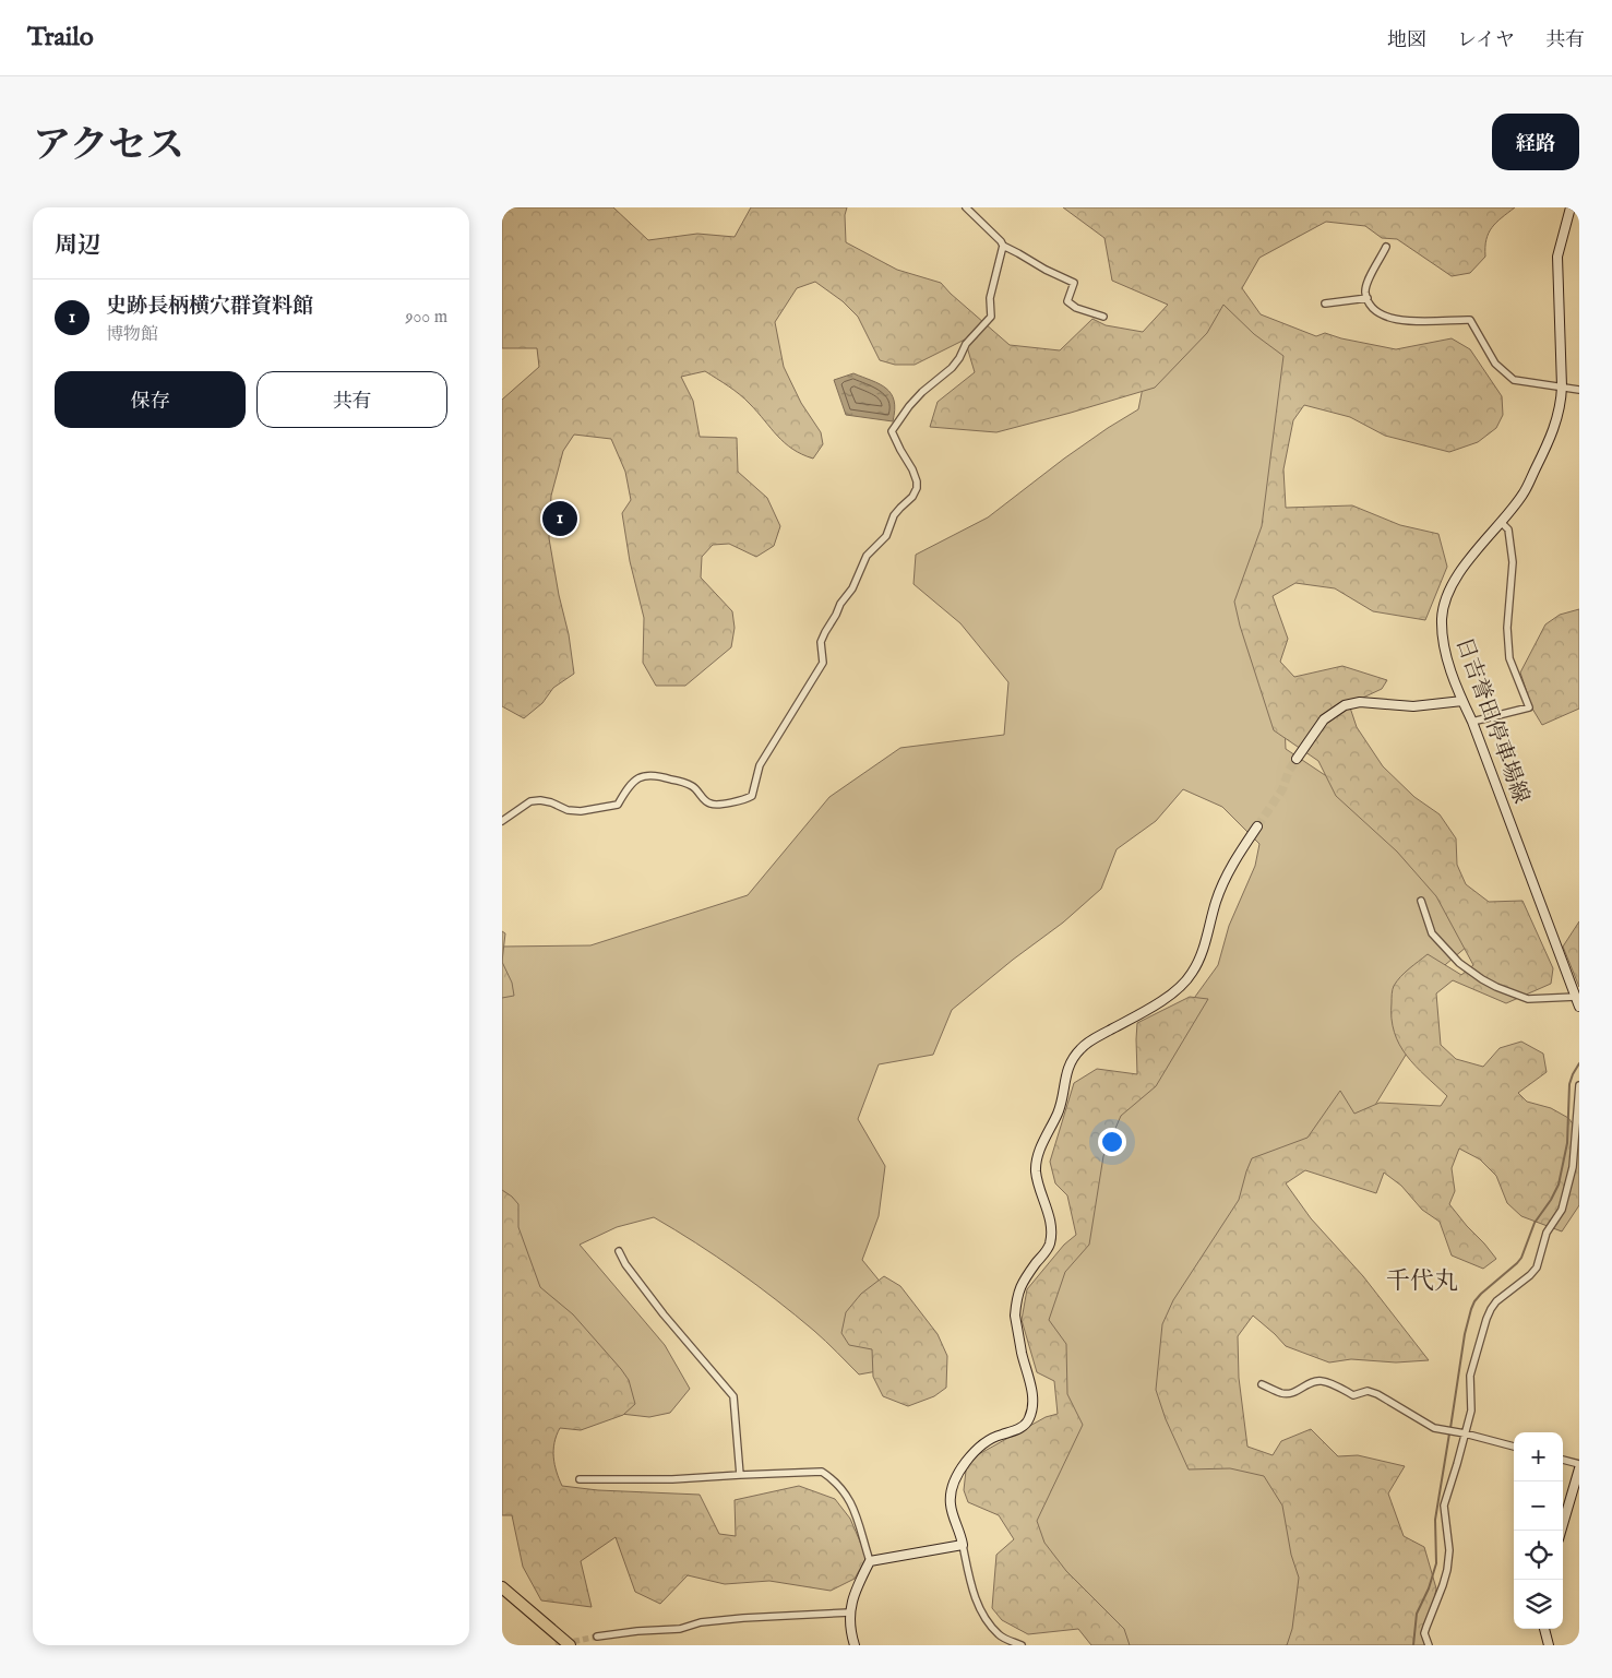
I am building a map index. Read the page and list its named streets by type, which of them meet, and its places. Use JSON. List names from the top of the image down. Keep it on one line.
{"streets":{"street":["日吉誉田停車場線"]},"districts":["千代丸"],"page":{"header":"Trailo","nav":["地図","レイヤ","共有"],"title":"アクセス","buttons":["経路",["保存","共有"]],"heading":"周辺","list":[{"mark":"1","name":"史跡長柄横穴群資料館","note":"博物館","value":"900 m"}],"pins":"1","map_buttons":["+","−"]}}
